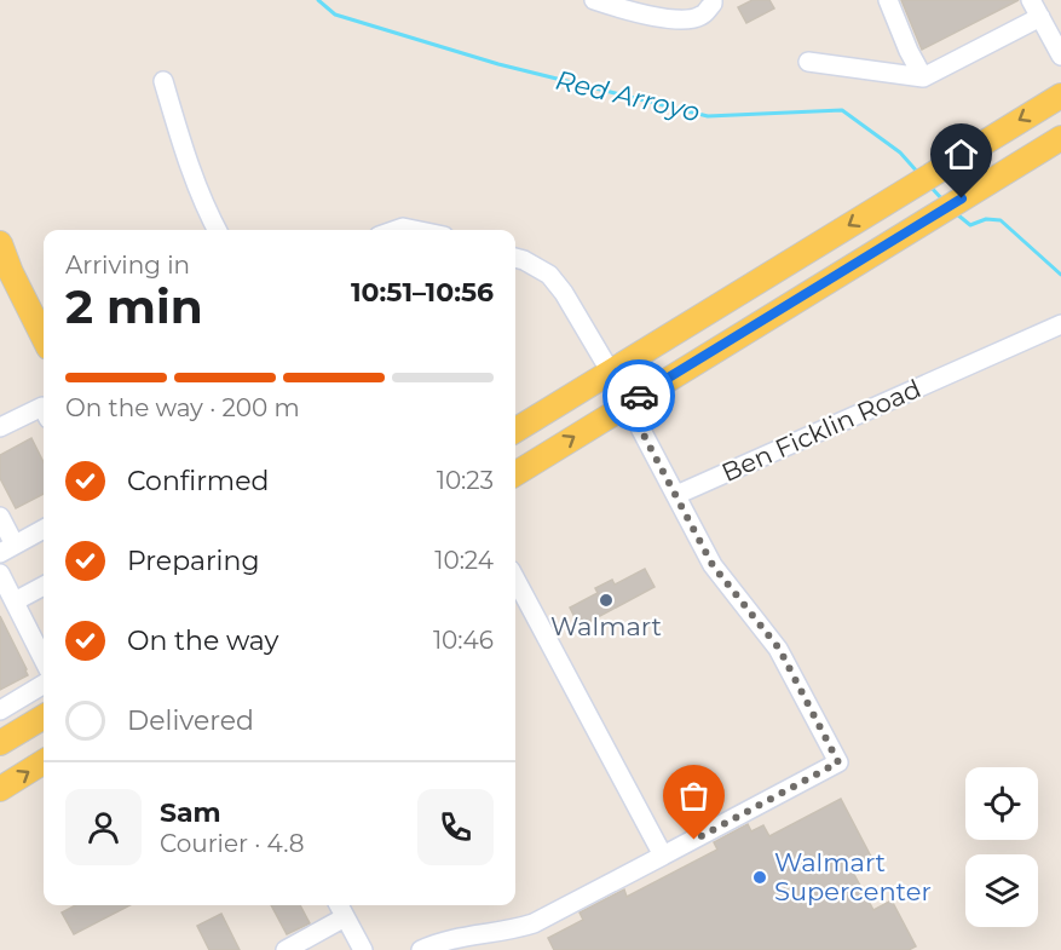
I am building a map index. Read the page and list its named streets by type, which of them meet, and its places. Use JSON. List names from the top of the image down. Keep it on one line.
{"streets":{"street":["Ben Ficklin Road"]},"water":["Red Arroyo"],"places":["Walmart","Walmart Supercenter"],"page":{"heading":["2 min","Arriving in","10:51–10:56"],"panel":["Sam","Courier · 4.8"],"bar":"On the way · 200 m","list":[["Confirmed","10:23"],["Preparing","10:24"],["On the way","10:46"],"Delivered"]}}
